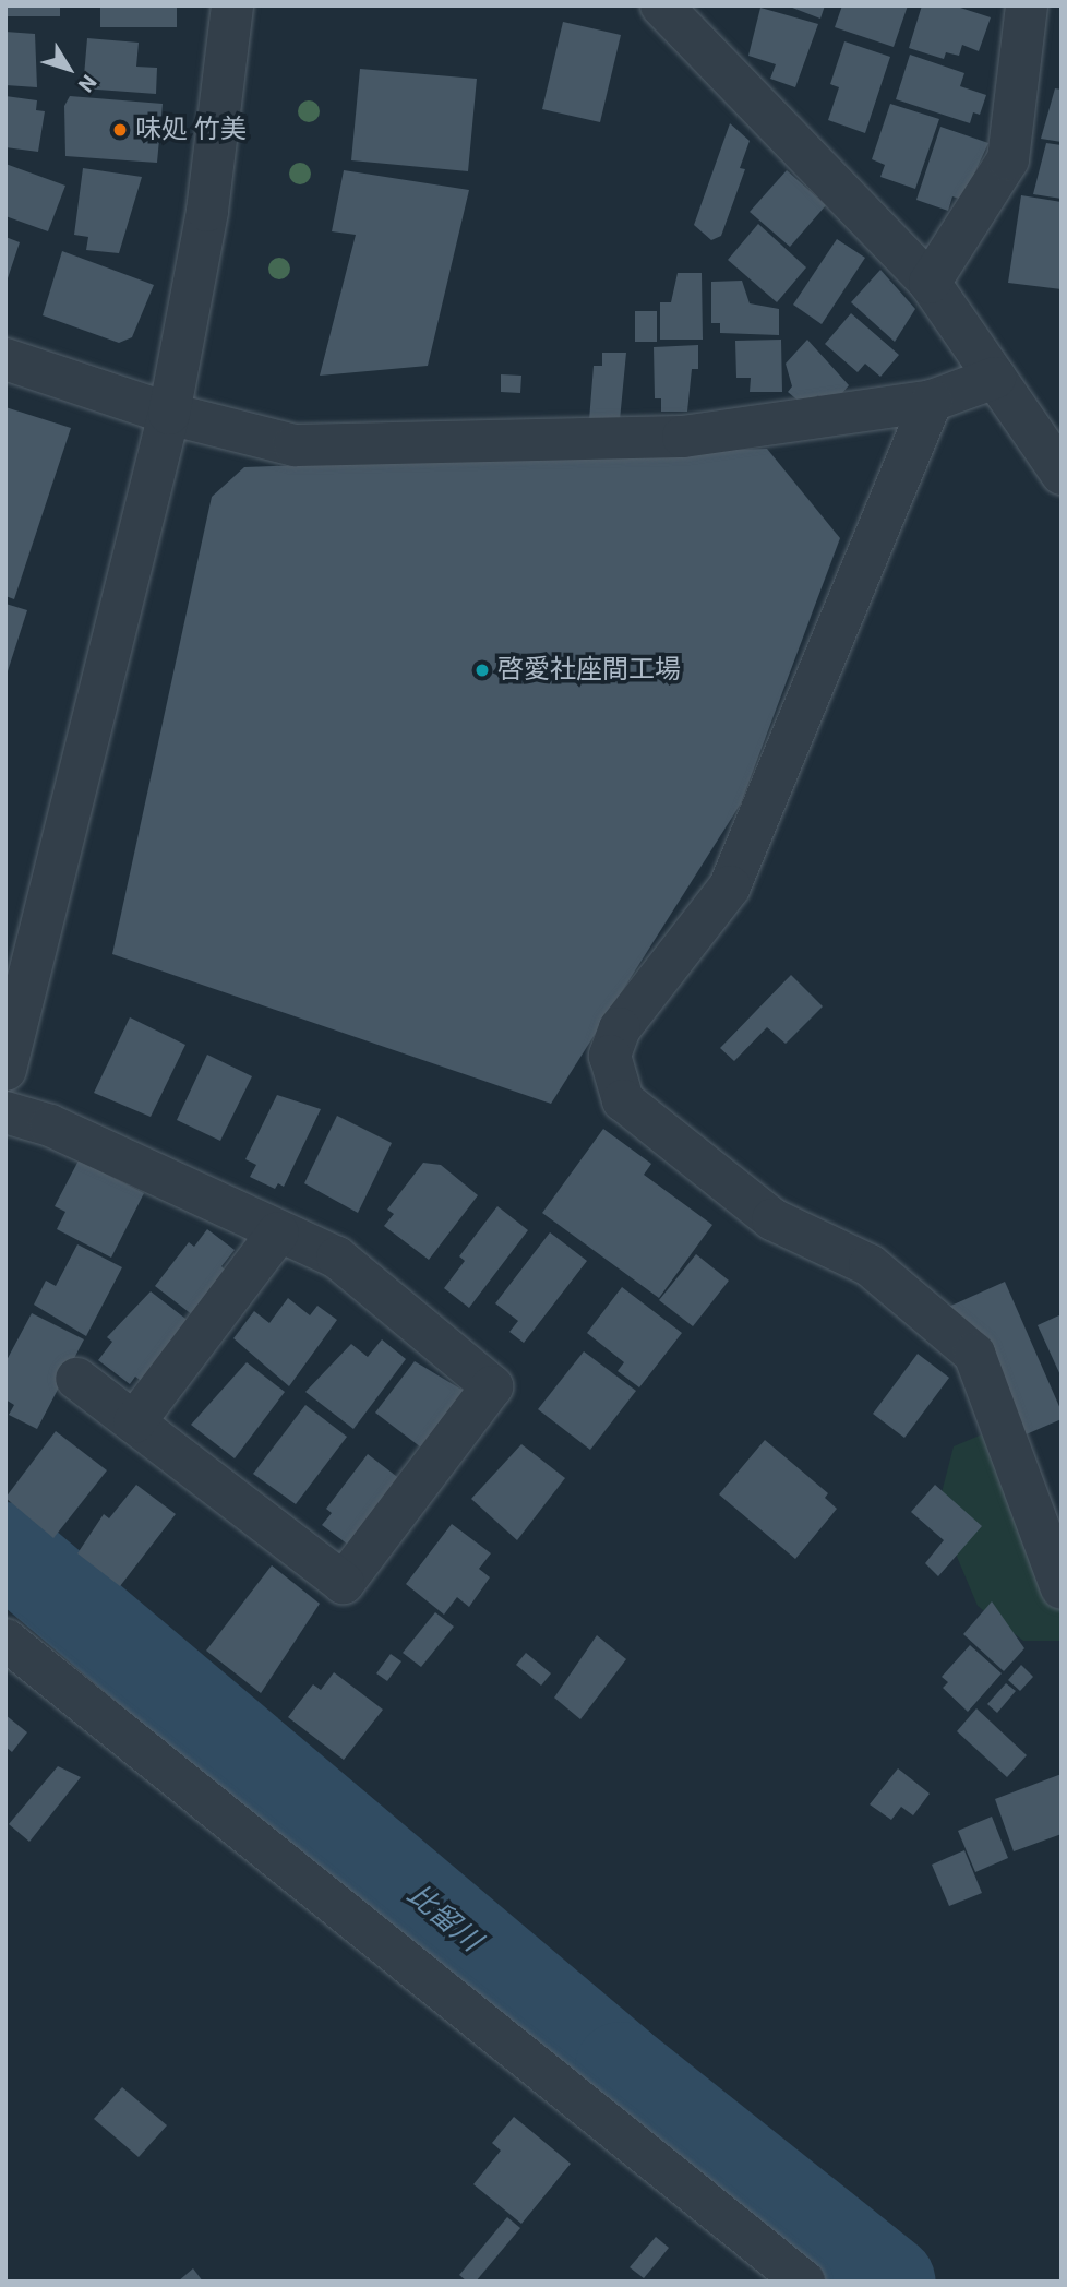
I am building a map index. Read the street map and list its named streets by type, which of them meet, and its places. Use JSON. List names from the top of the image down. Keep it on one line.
{"water":["比留川"],"places":["味処 竹美","啓愛社座間工場"],"north":"bottom right"}
